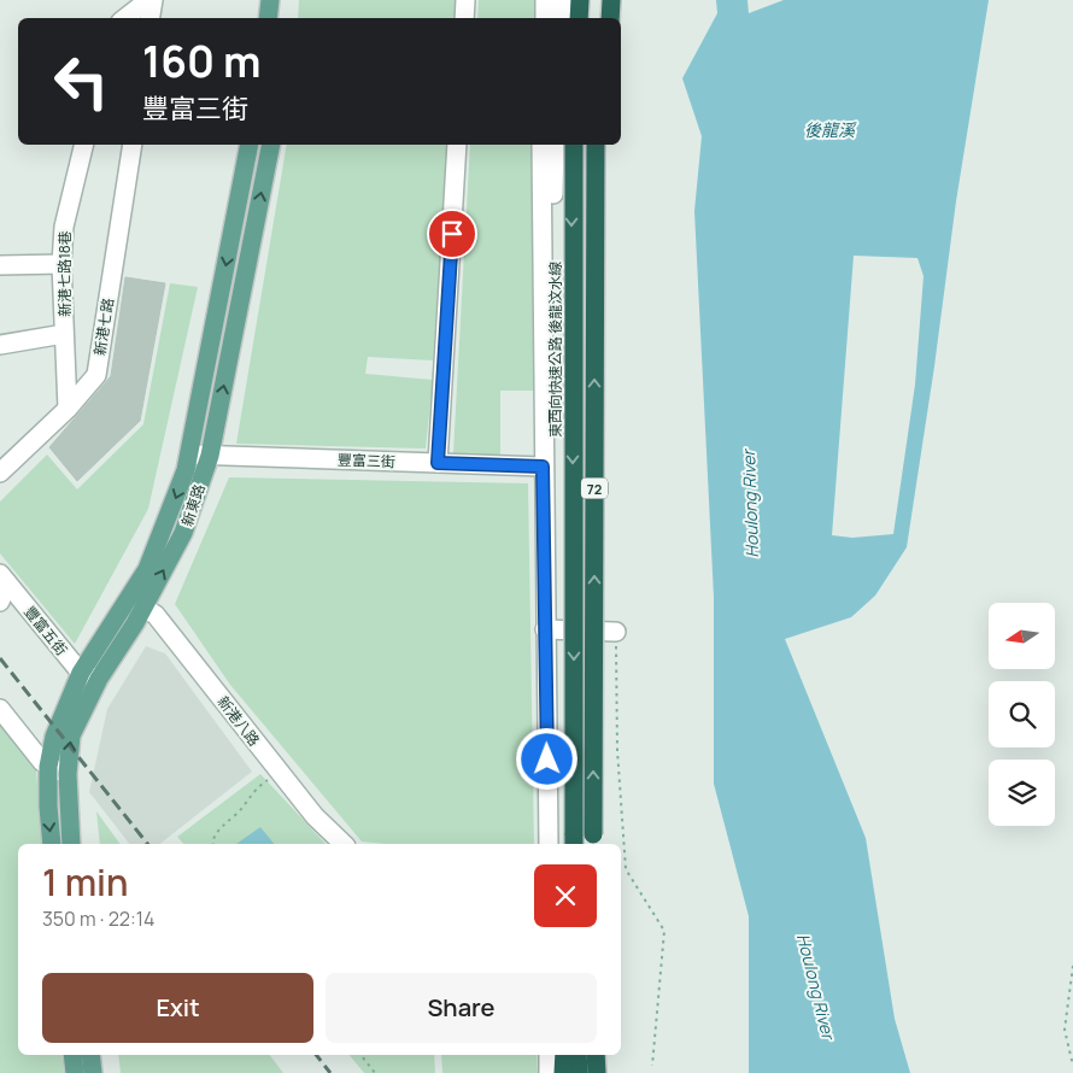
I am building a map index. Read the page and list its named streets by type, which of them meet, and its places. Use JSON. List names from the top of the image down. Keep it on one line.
{"streets":{"highway":["東西向快速公路 後龍汶水線","72"],"main road":["新東路"],"street":["新港七路18巷","新港七路","豐富三街","豐富五街","新港八路"]},"crossings":[["新港七路18巷","新港七路"],["豐富三街","新東路"],["新東路","豐富五街"],["新東路","新港八路"]],"water":["後龍溪","Houlong River"],"north":"left","page":{"turn":["160 m","豐富三街"],"heading":["1 min","350 m · 22:14"],"buttons":["Exit","Share"]}}
